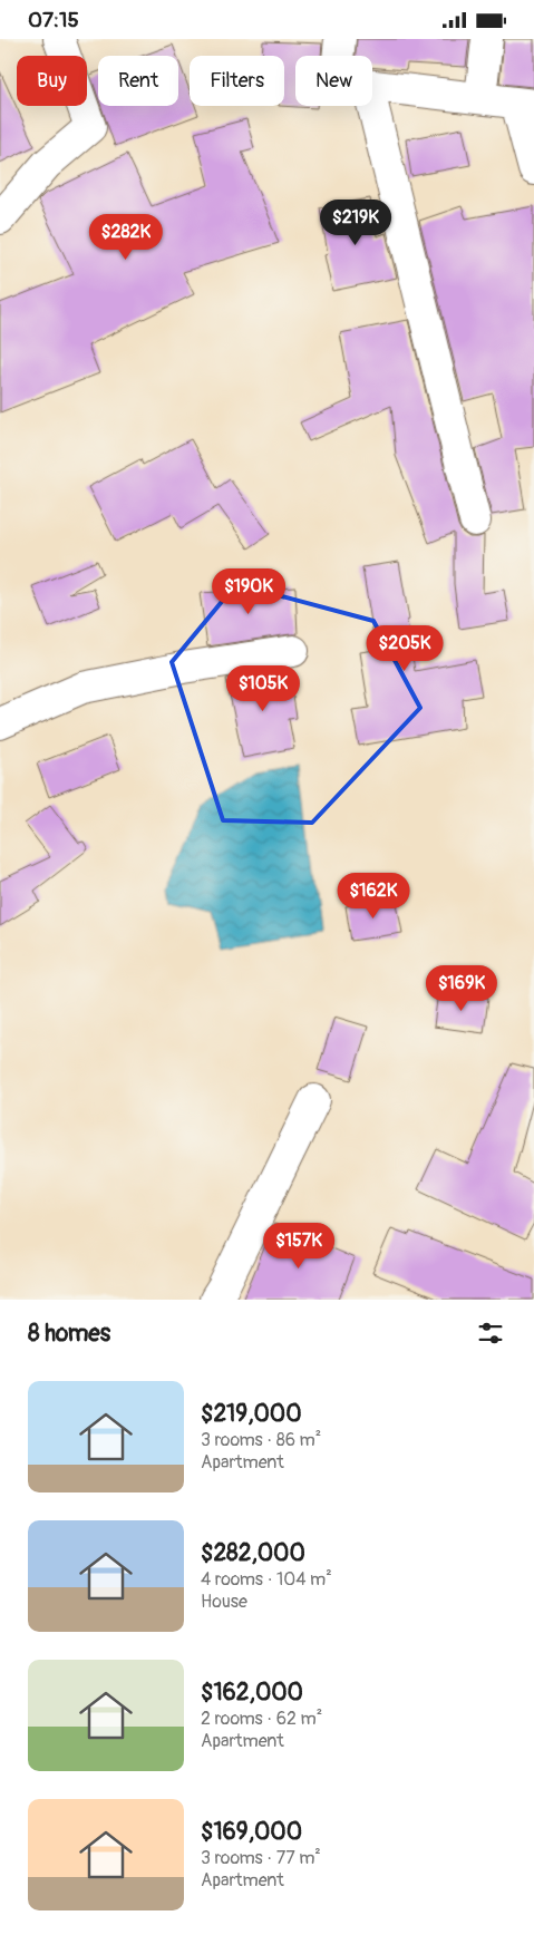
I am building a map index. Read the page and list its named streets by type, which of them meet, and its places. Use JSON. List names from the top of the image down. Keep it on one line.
{"page":{"status":"07:15","chip":["Buy","Rent","Filters","New"],"price":["$219K","$282K","$190K","$205K","$105K","$162K","$169K","$157K"],"heading":"8 homes","list":[{"name":"$219,000","note":"3 rooms · 86 m² · Apartment"},{"name":"$282,000","note":"4 rooms · 104 m² · House"},{"name":"$162,000","note":"2 rooms · 62 m² · Apartment"},{"name":"$169,000","note":"3 rooms · 77 m² · Apartment"}]}}
